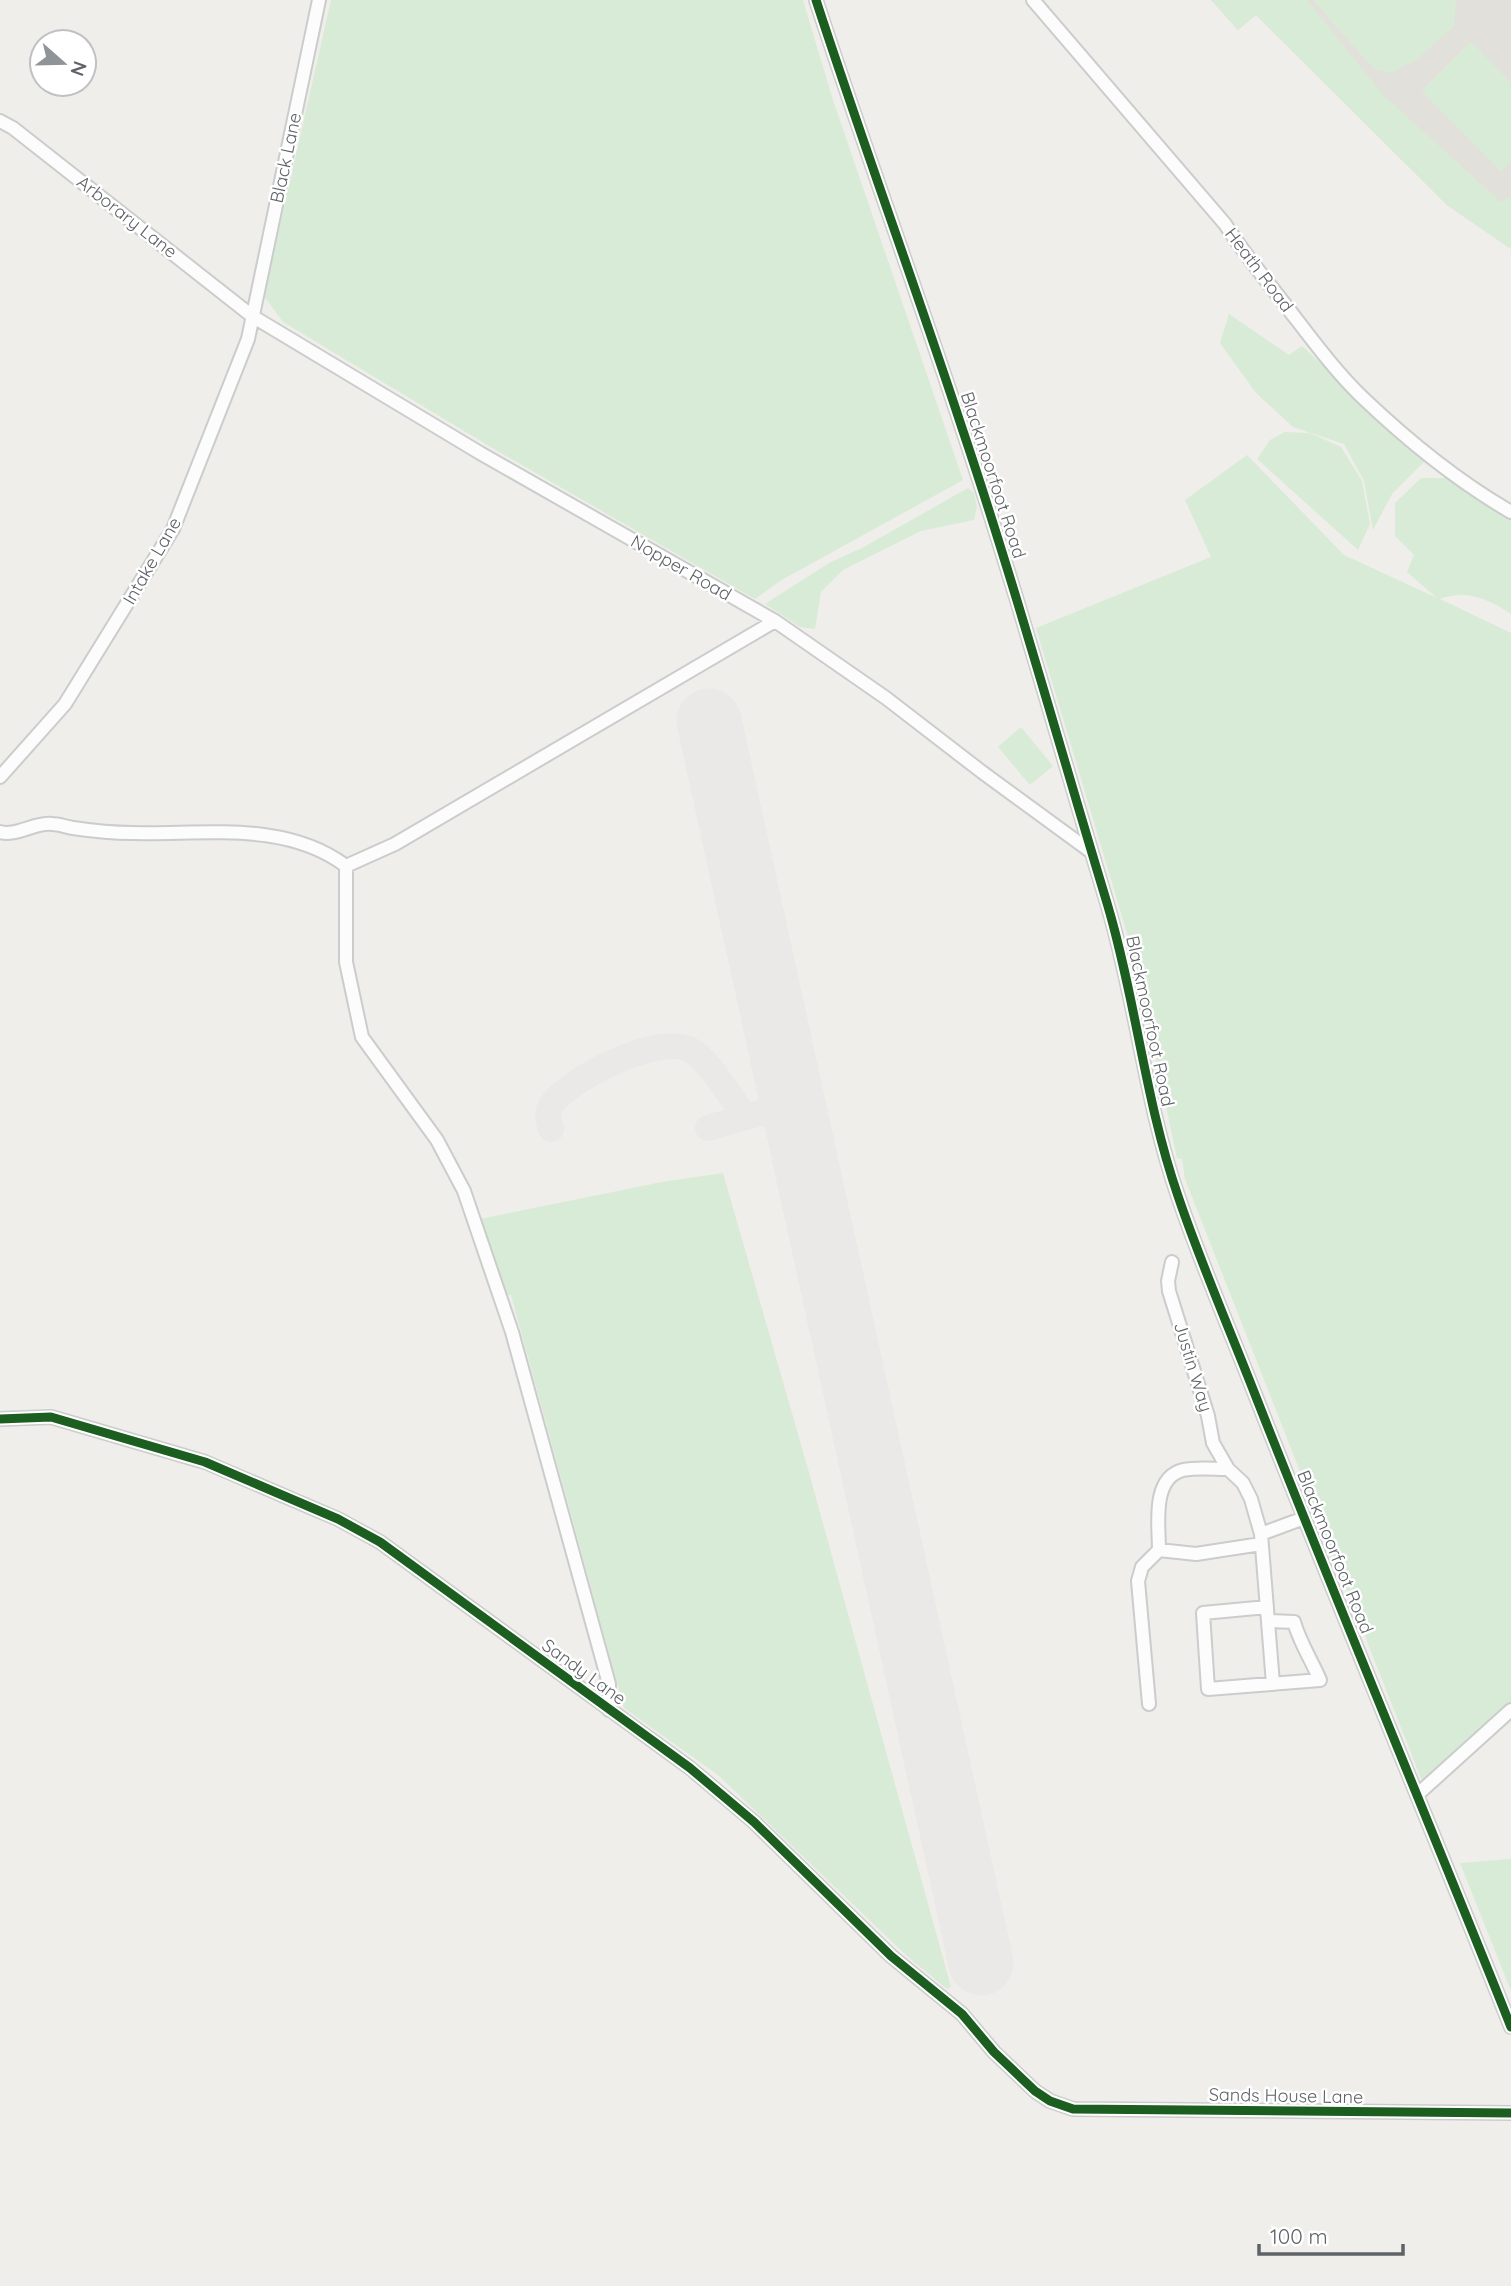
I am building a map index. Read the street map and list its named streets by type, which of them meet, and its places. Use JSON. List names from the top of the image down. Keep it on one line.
{"streets":{"street":["Black Lane","Arborary Lane","Heath Road","Blackmoorfoot Road","Intake Lane","Nopper Road","Justin Way","Sandy Lane","Sands House Lane"]},"crossings":[["Black Lane","Arborary Lane"],["Black Lane","Intake Lane"],["Black Lane","Nopper Road"],["Arborary Lane","Intake Lane"],["Arborary Lane","Nopper Road"],["Blackmoorfoot Road","Nopper Road"],["Intake Lane","Nopper Road"],["Sandy Lane","Sands House Lane"]],"scale_bar":"100 m","north":"right"}
